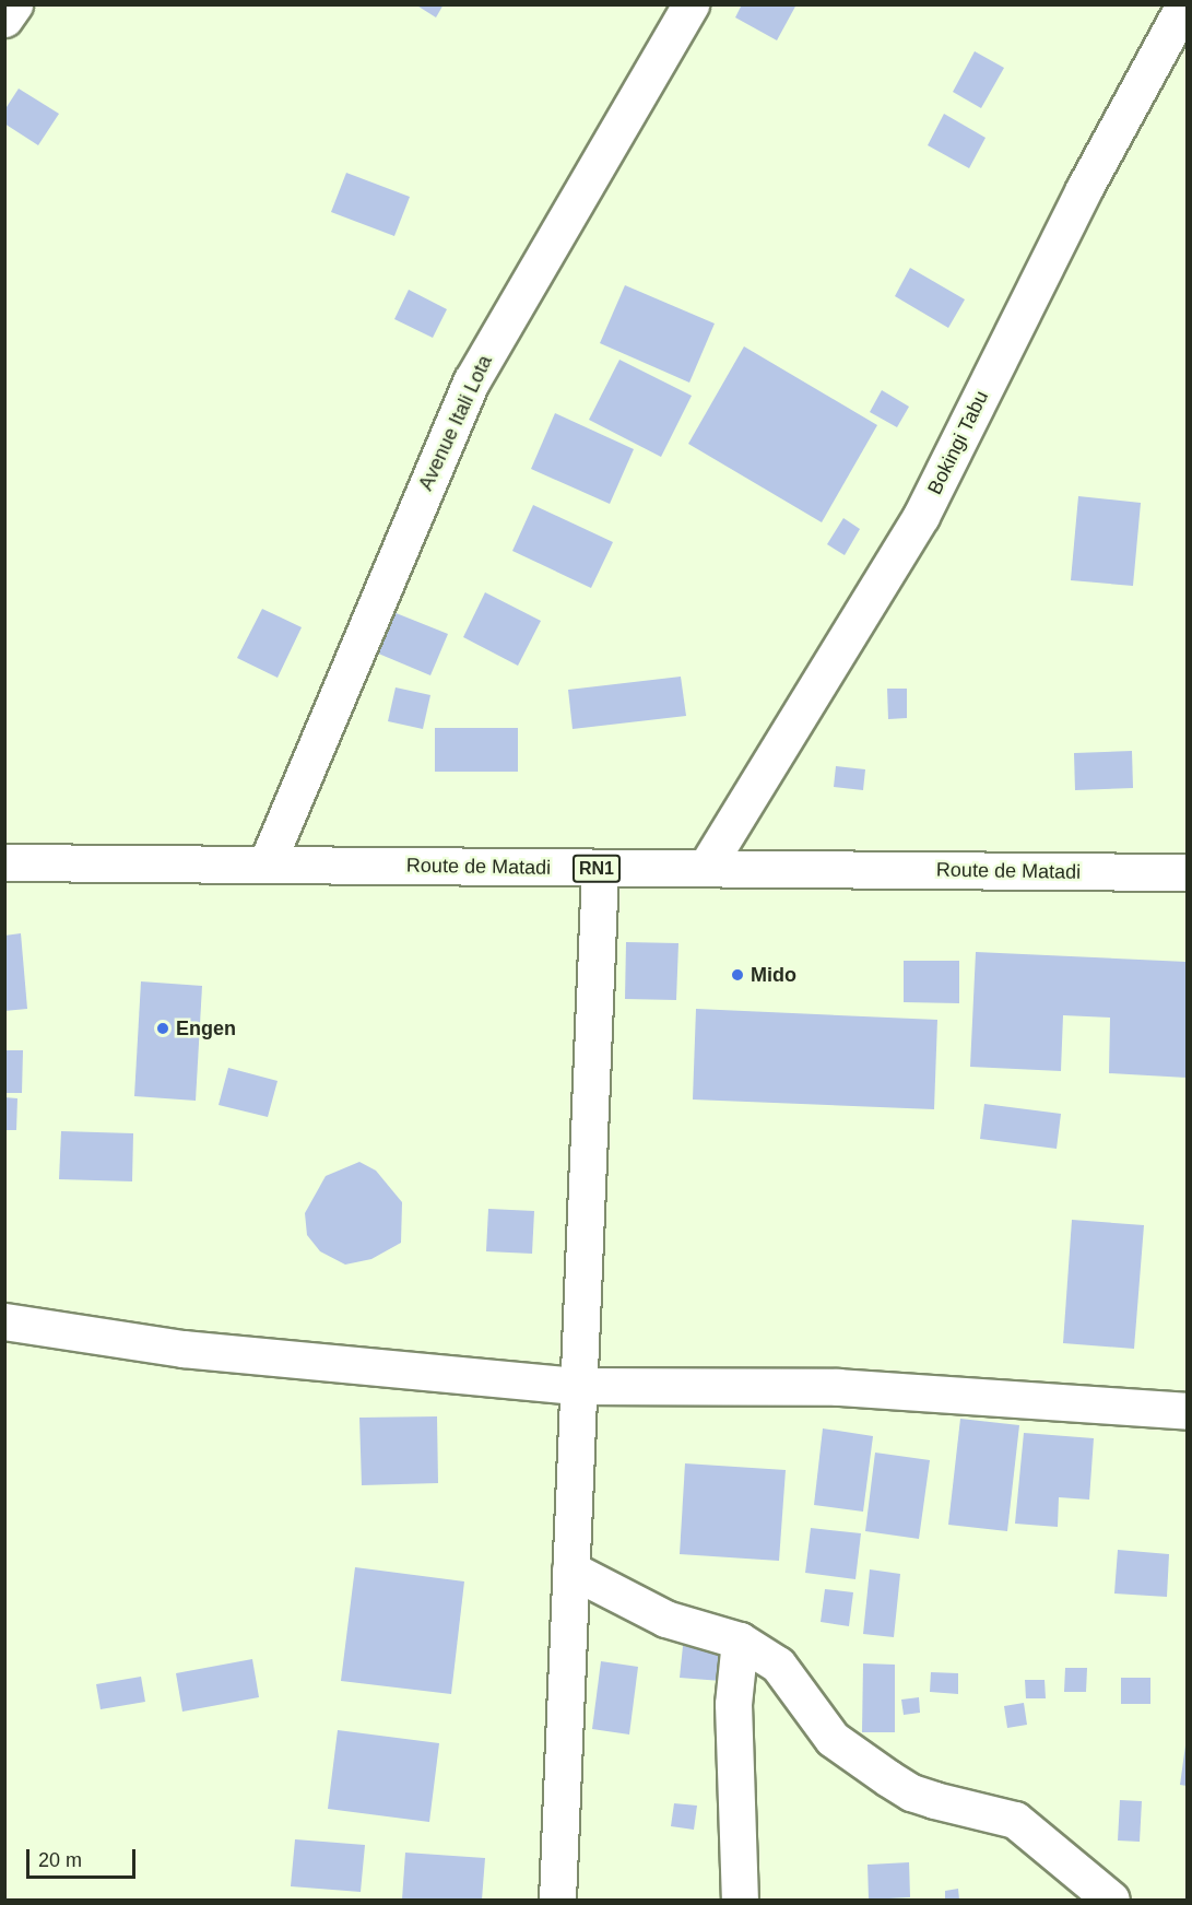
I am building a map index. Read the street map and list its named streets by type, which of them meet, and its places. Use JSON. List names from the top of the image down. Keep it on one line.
{"streets":{"main road":["Avenue Itali Lota","Bokingi Tabu","Route de Matadi","RN1"]},"crossings":[["Avenue Itali Lota","Route de Matadi"],["Bokingi Tabu","Route de Matadi"]],"places":["Mido","Engen"],"scale_bar":"20 m"}
